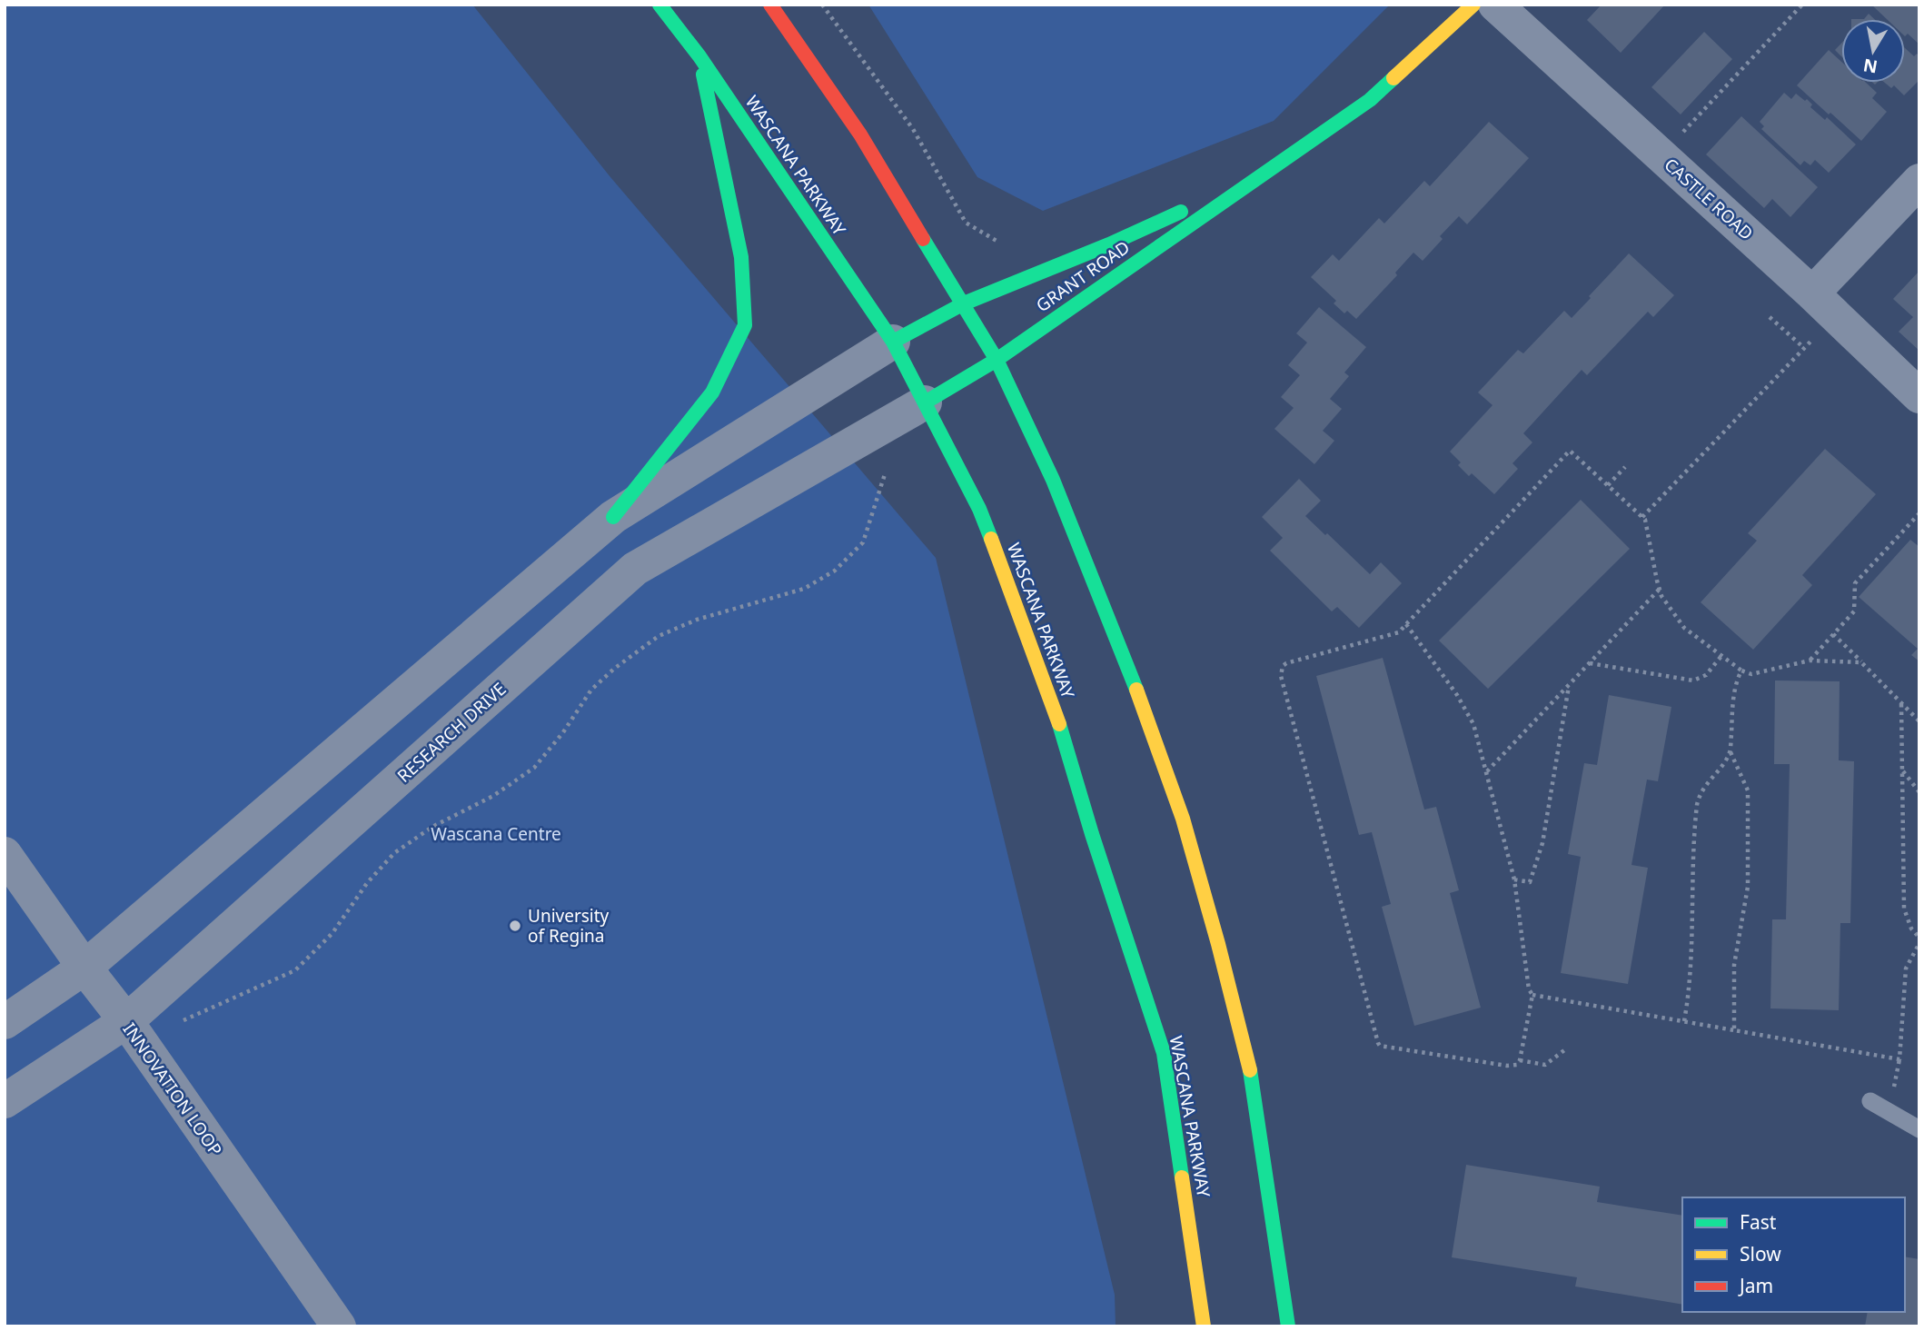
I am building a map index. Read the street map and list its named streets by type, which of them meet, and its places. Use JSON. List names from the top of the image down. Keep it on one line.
{"streets":{"main road":["WASCANA PARKWAY","GRANT ROAD"],"street":["CASTLE ROAD","RESEARCH DRIVE","INNOVATION LOOP"]},"crossings":[["WASCANA PARKWAY","GRANT ROAD"],["WASCANA PARKWAY","RESEARCH DRIVE"],["GRANT ROAD","RESEARCH DRIVE"],["RESEARCH DRIVE","INNOVATION LOOP"]],"parks":["Wascana Centre"],"places":["University of Regina"],"legend":["Fast","Slow","Jam"],"north":"bottom"}
